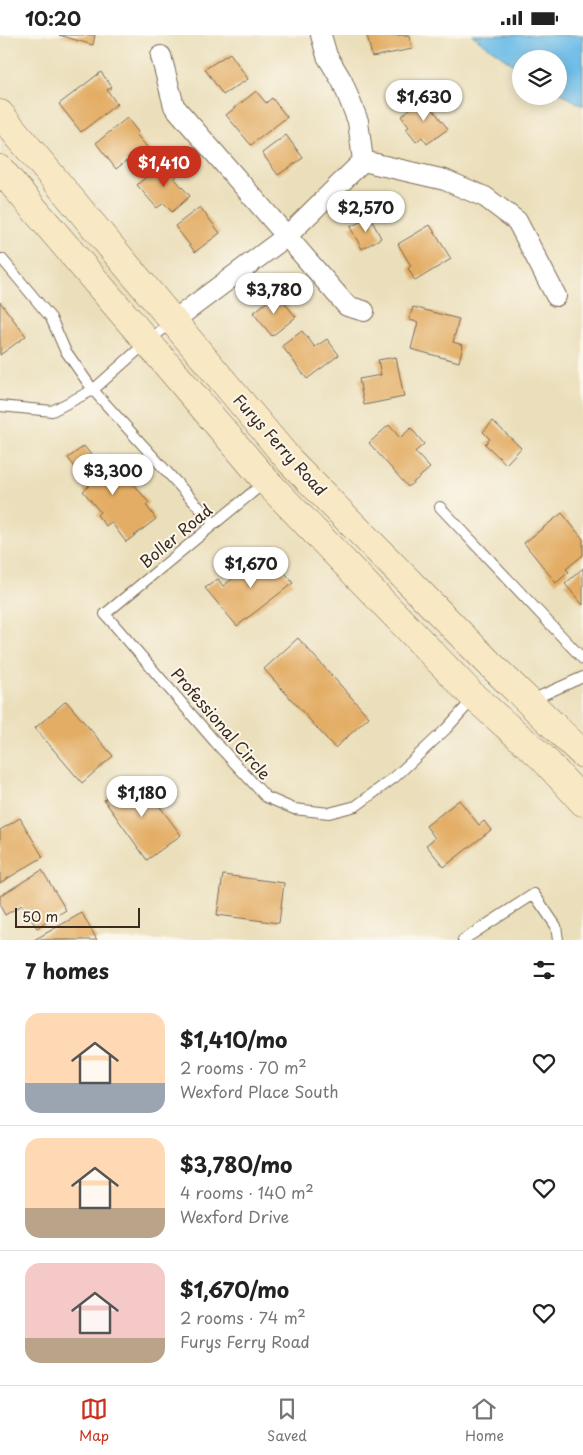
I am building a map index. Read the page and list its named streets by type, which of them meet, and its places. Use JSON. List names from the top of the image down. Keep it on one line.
{"streets":{"main road":["Furys Ferry Road"],"lane":["Boller Road","Professional Circle"]},"crossings":[["Furys Ferry Road","Boller Road"],["Furys Ferry Road","Professional Circle"],["Boller Road","Professional Circle"]],"scale_bar":"50 m","page":{"status":"10:20","price":["$1,630","$1,410","$2,570","$3,780","$3,300","$1,670","$1,180"],"scale":"50 m","heading":"7 homes","list":[{"name":"$1,410/mo","note":"2 rooms · 70 m² · Wexford Place South"},{"name":"$3,780/mo","note":"4 rooms · 140 m² · Wexford Drive"},{"name":"$1,670/mo","note":"2 rooms · 74 m² · Furys Ferry Road"}],"tabs":["Map","Saved","Home"]}}
